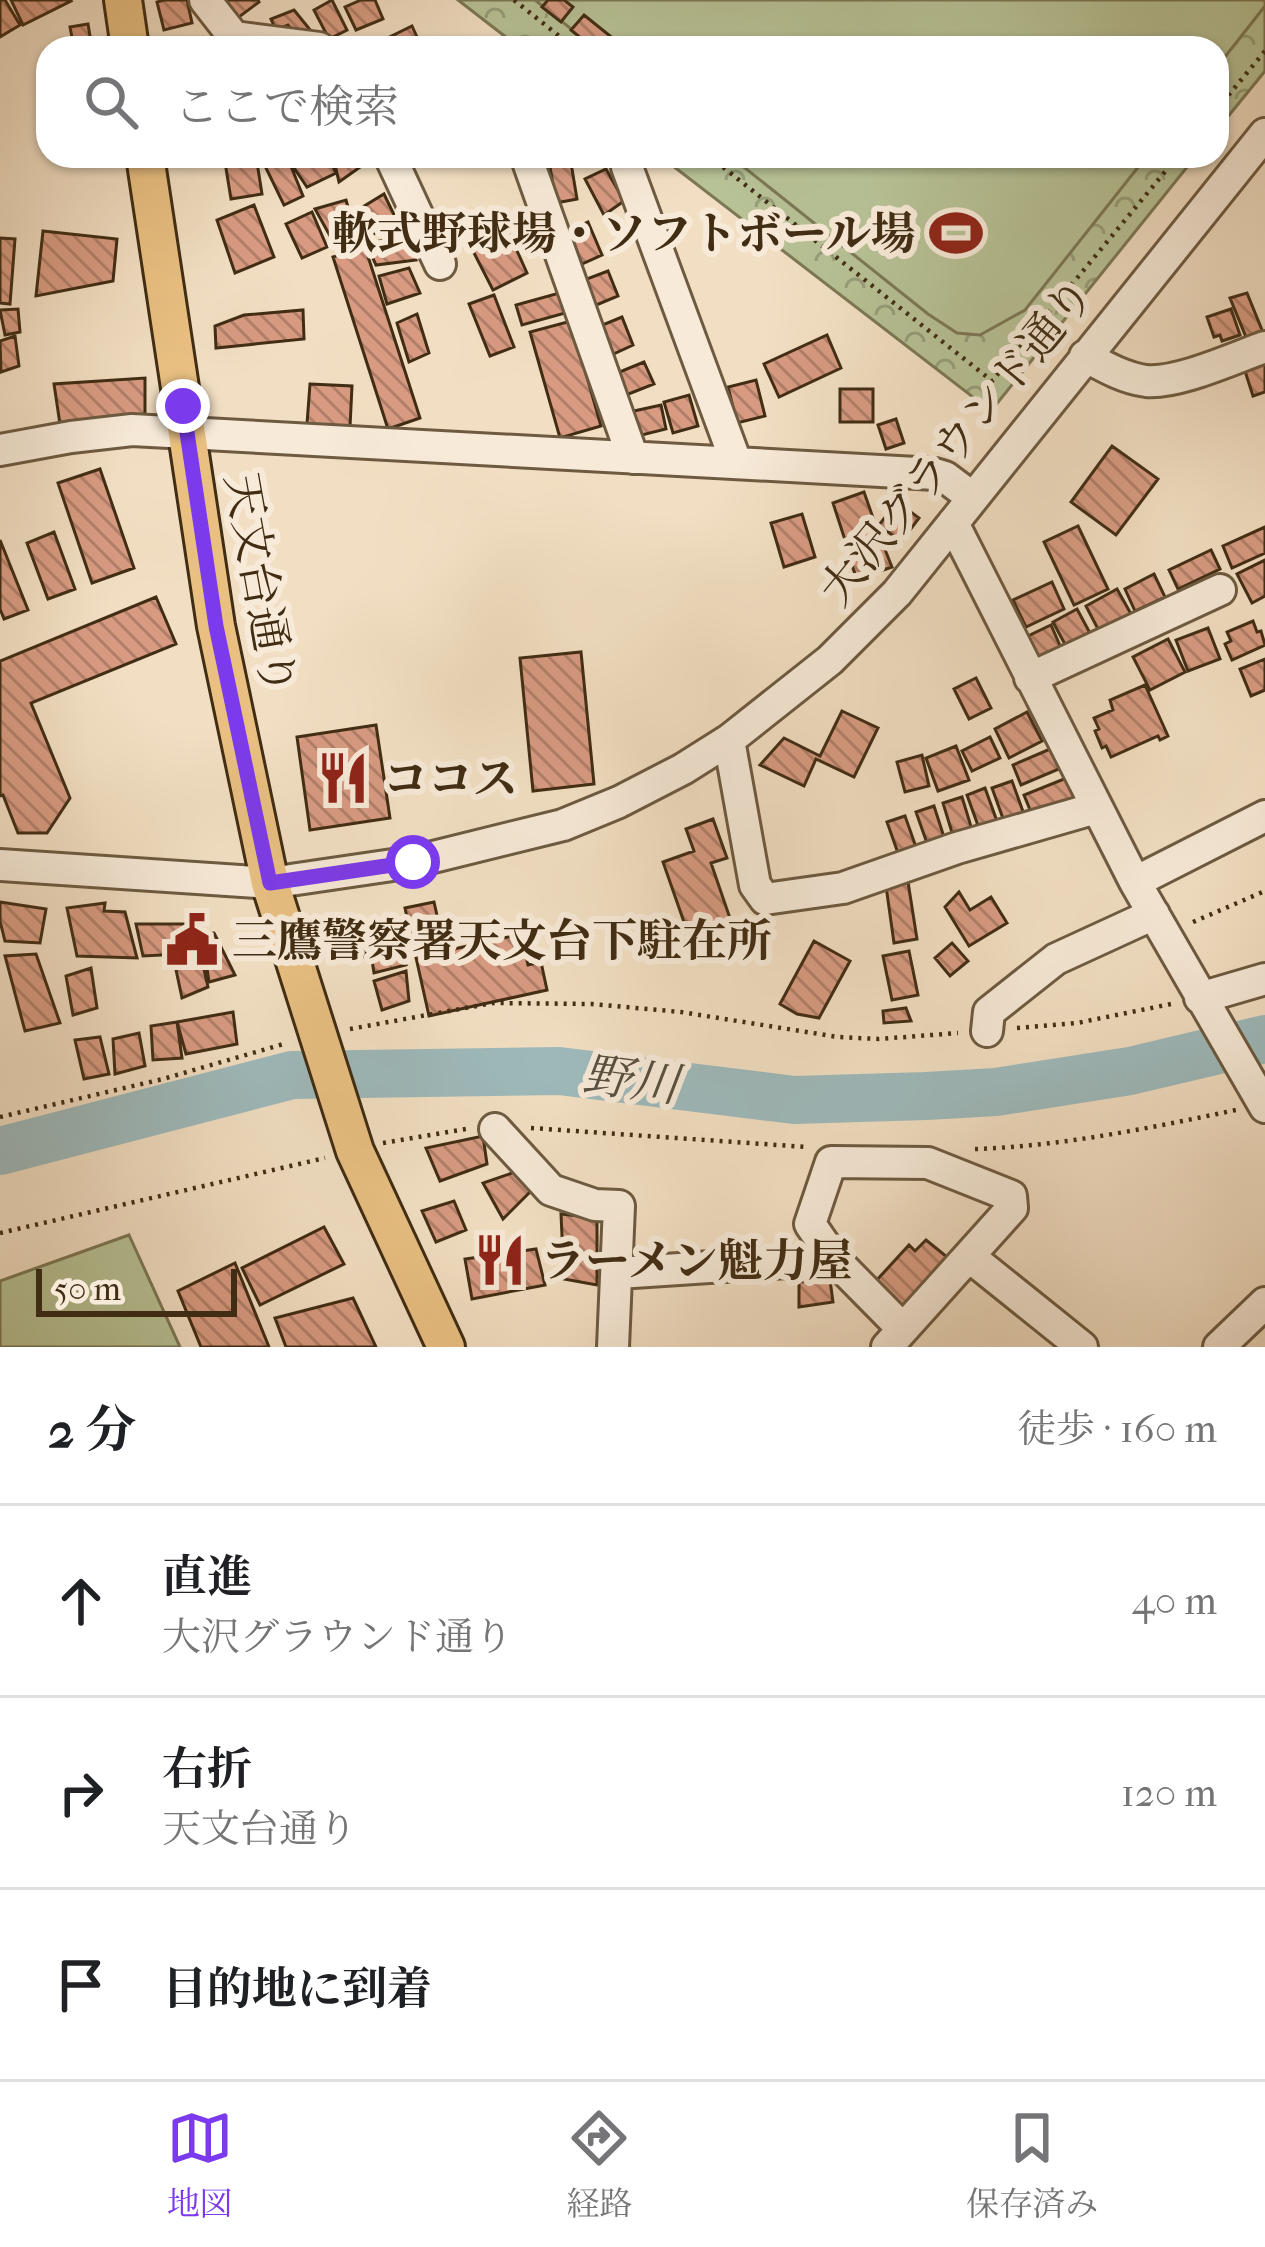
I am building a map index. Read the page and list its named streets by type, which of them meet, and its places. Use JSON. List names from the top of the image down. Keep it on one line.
{"streets":{"main road":["天文台通り"],"street":["大沢グラウンド通り"]},"crossings":[["大沢グラウンド通り","天文台通り"]],"water":["野川"],"places":{"sports":["軟式野球場・ソフトボール場"],"restaurant":["ココス","ラーメン魁力屋"],"public building":["三鷹警察署天文台下駐在所"]},"scale_bar":"50 m","page":{"search":"ここで検索","scale":"50 m","heading":["2 分","徒歩 · 160 m"],"list":[["直進","大沢グラウンド通り","40 m"],["右折","天文台通り","120 m"],"目的地に到着"],"nav":["地図","経路","保存済み"]}}
